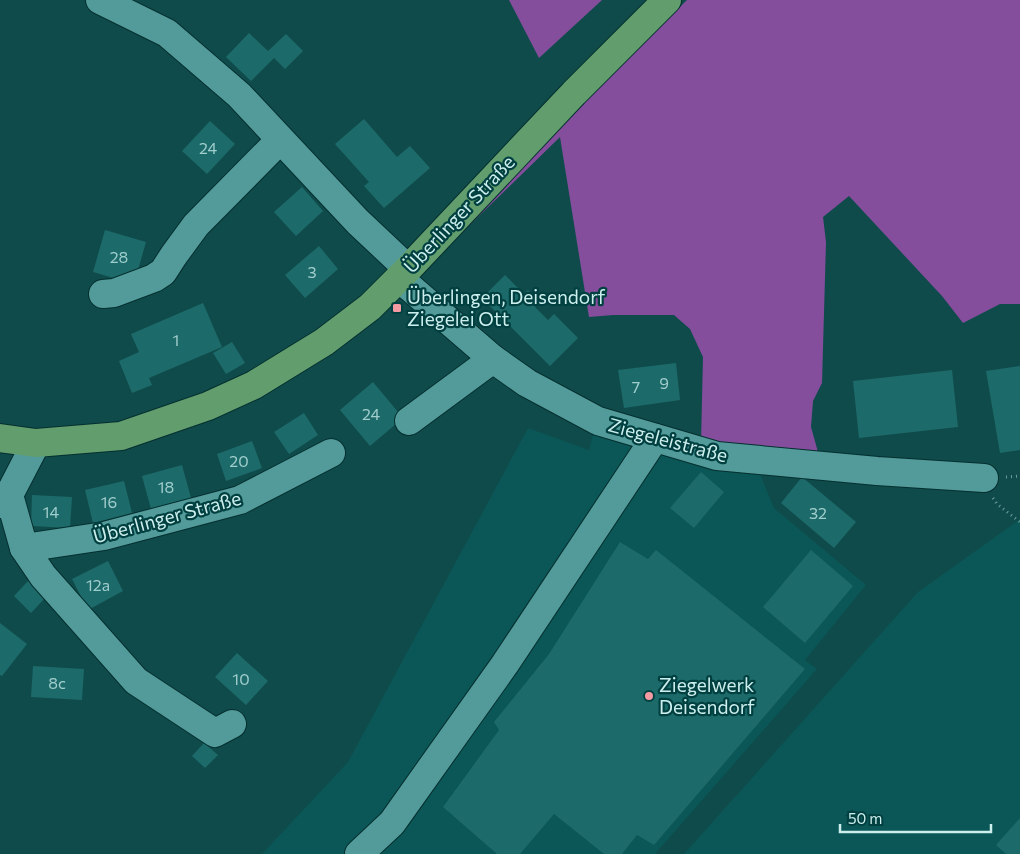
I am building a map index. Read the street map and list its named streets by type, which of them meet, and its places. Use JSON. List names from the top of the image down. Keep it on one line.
{"streets":{"main road":["Überlinger Straße"],"street":["Ziegeleistraße"]},"crossings":[["Überlinger Straße","Ziegeleistraße"]],"places":{"transit":["Überlingen, Deisendorf Ziegelei Ott"],"other":["Ziegelwerk Deisendorf"]},"house_numbers":["24","28","3","1","9","7","24","20","18","16","14","32","12a","10","8c"],"scale_bar":"50 m"}
